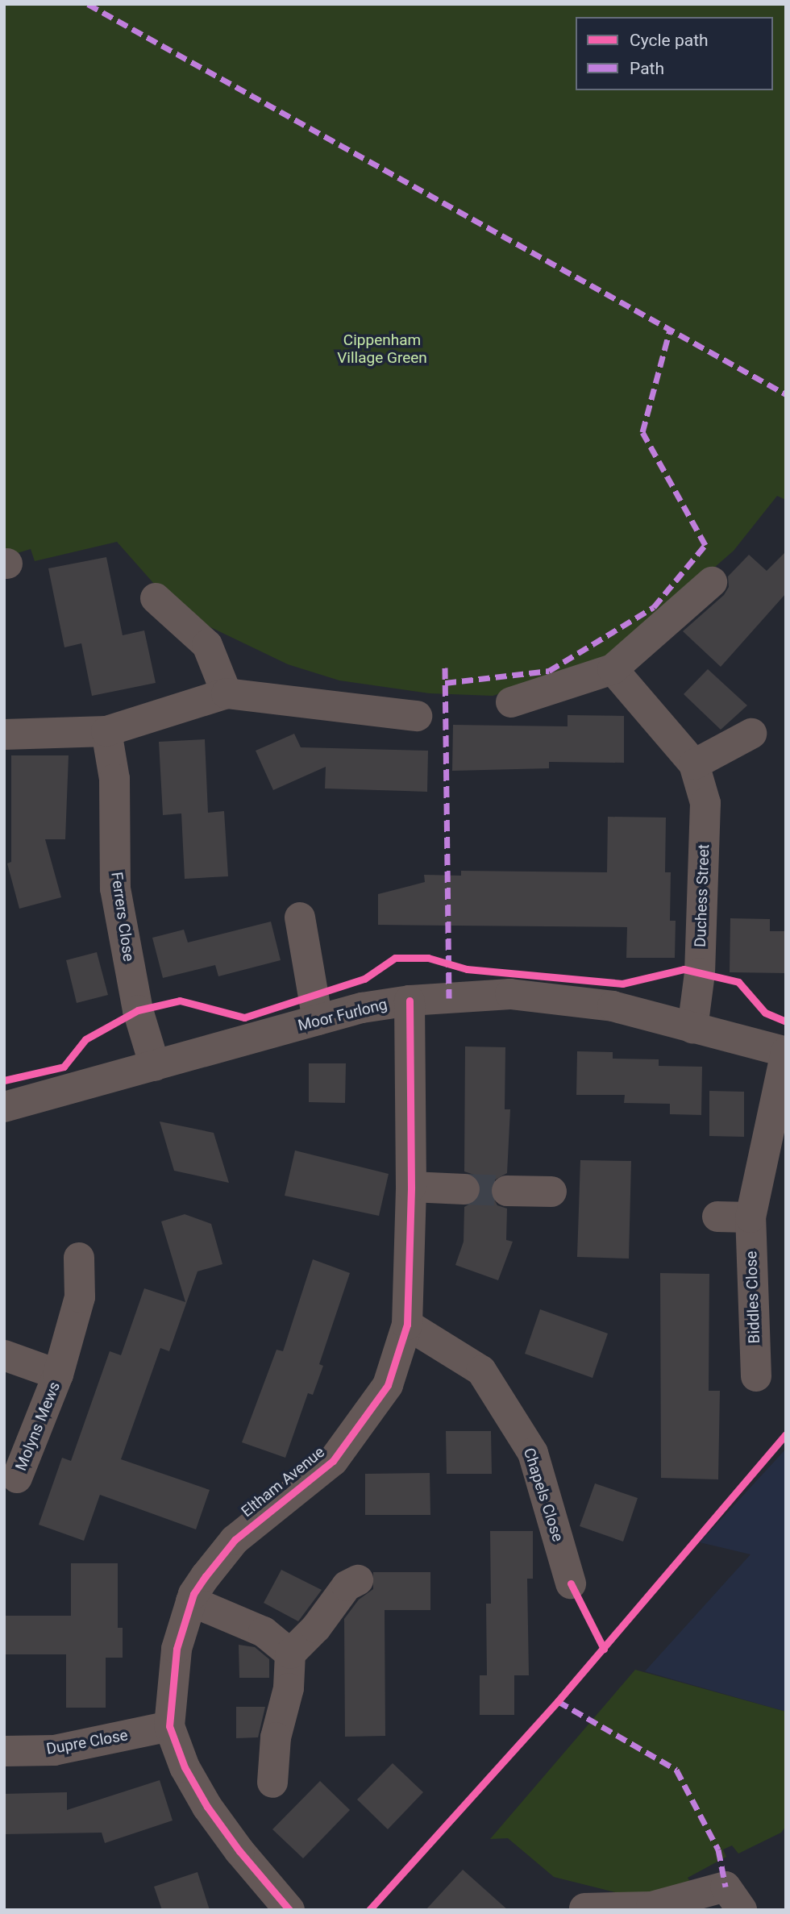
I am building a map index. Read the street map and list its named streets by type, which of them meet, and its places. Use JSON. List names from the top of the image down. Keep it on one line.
{"streets":{"street":["Duchess Street","Ferrers Close","Moor Furlong","Biddles Close","Molyns Mews","Eltham Avenue","Chapels Close","Dupre Close"]},"crossings":[["Duchess Street","Moor Furlong"],["Ferrers Close","Moor Furlong"],["Moor Furlong","Biddles Close"],["Moor Furlong","Eltham Avenue"],["Eltham Avenue","Chapels Close"],["Eltham Avenue","Dupre Close"]],"parks":["Cippenham Village Green"],"legend":["Cycle path","Path"]}
